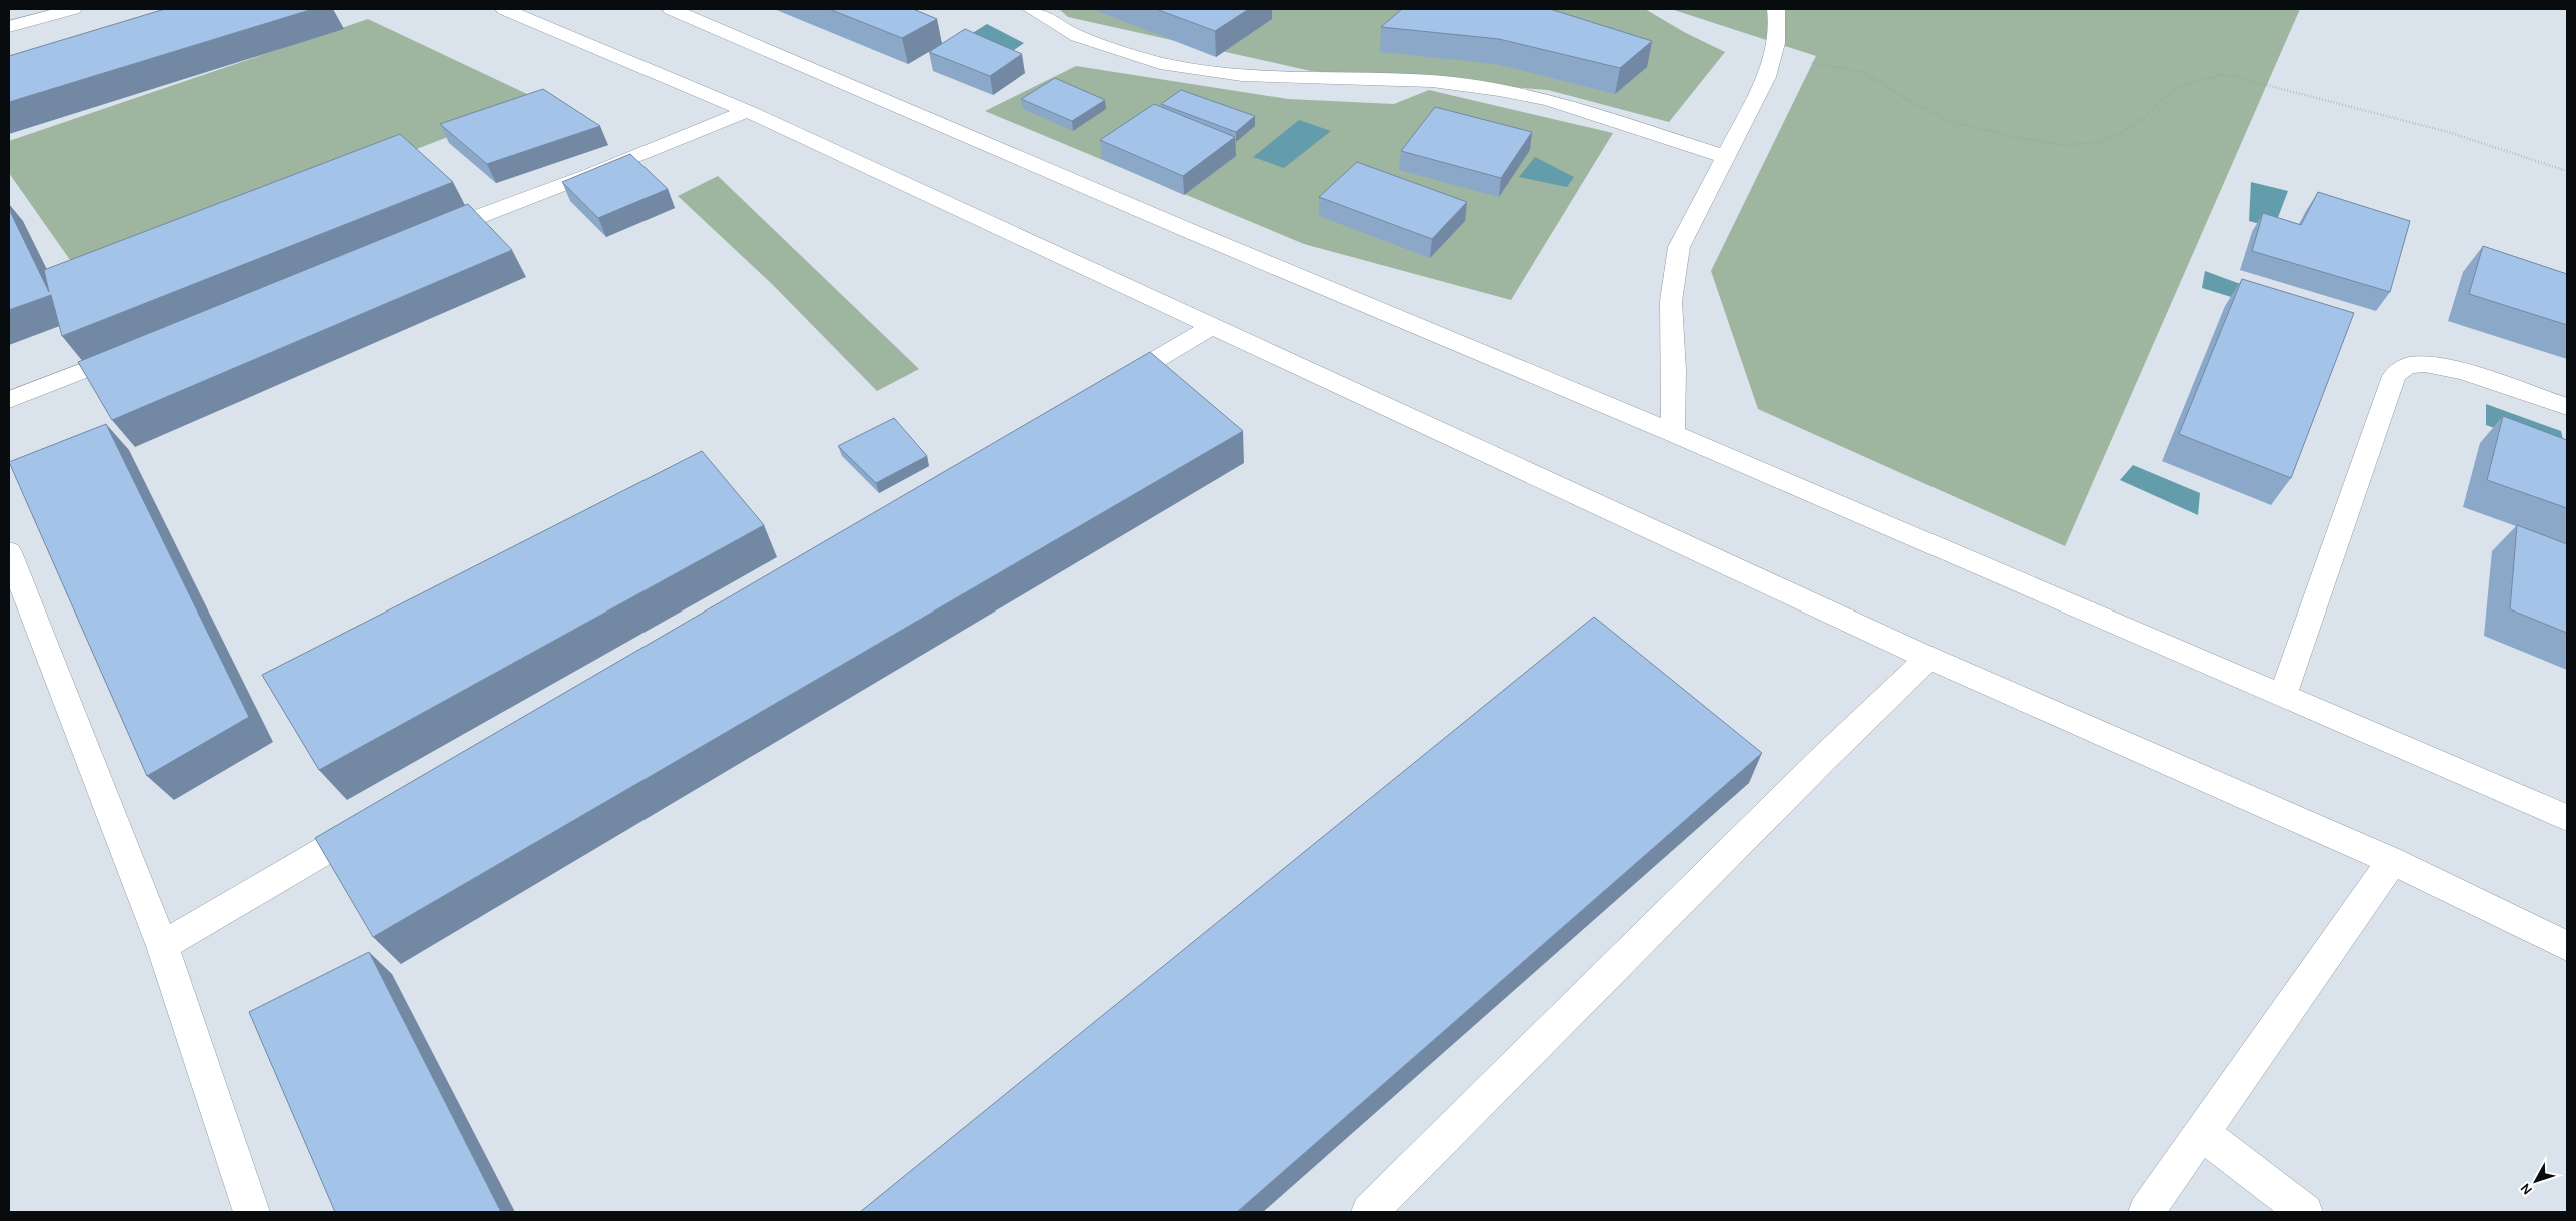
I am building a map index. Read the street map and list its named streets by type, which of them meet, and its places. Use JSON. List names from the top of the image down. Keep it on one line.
{"north":"bottom left"}
